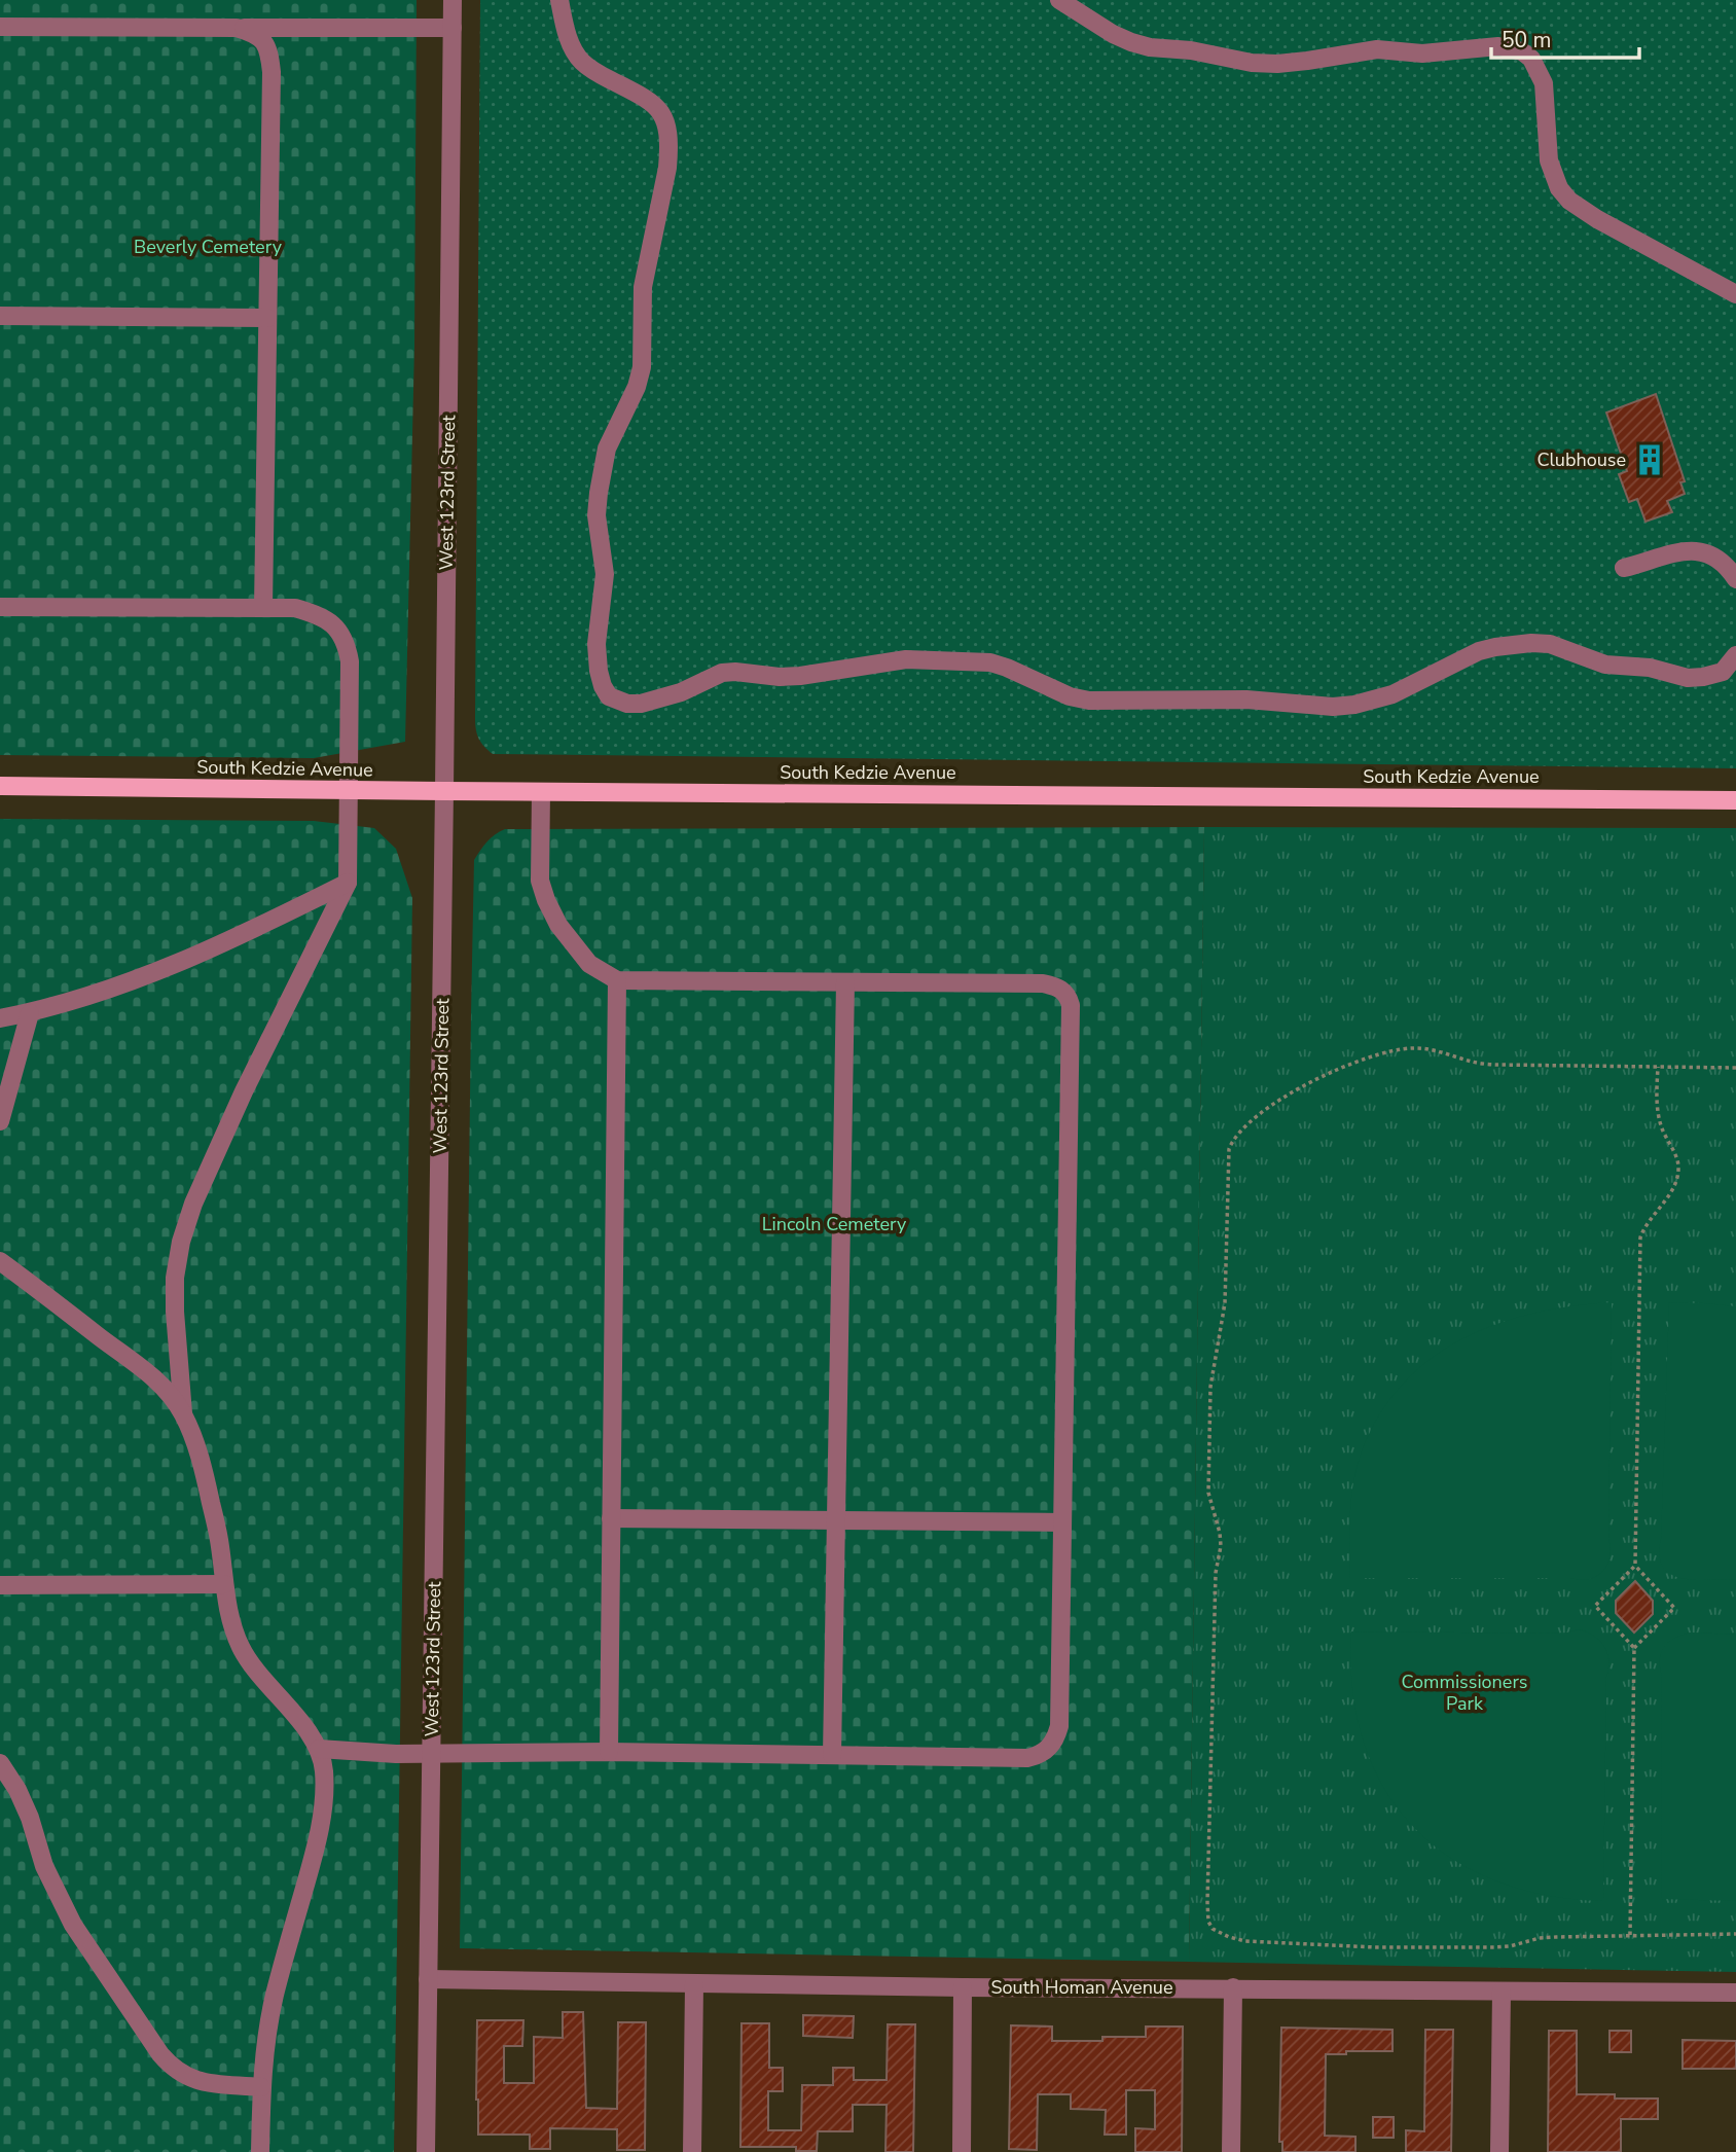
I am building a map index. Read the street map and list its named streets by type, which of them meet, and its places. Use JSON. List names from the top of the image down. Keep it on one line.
{"streets":{"main road":["South Kedzie Avenue"],"street":["West 123rd Street","South Homan Avenue"]},"crossings":[["West 123rd Street","South Kedzie Avenue"],["West 123rd Street","South Homan Avenue"]],"parks":["Beverly Cemetery","Lincoln Cemetery","Commissioners Park"],"places":{"building":["Clubhouse"]},"scale_bar":"50 m"}
